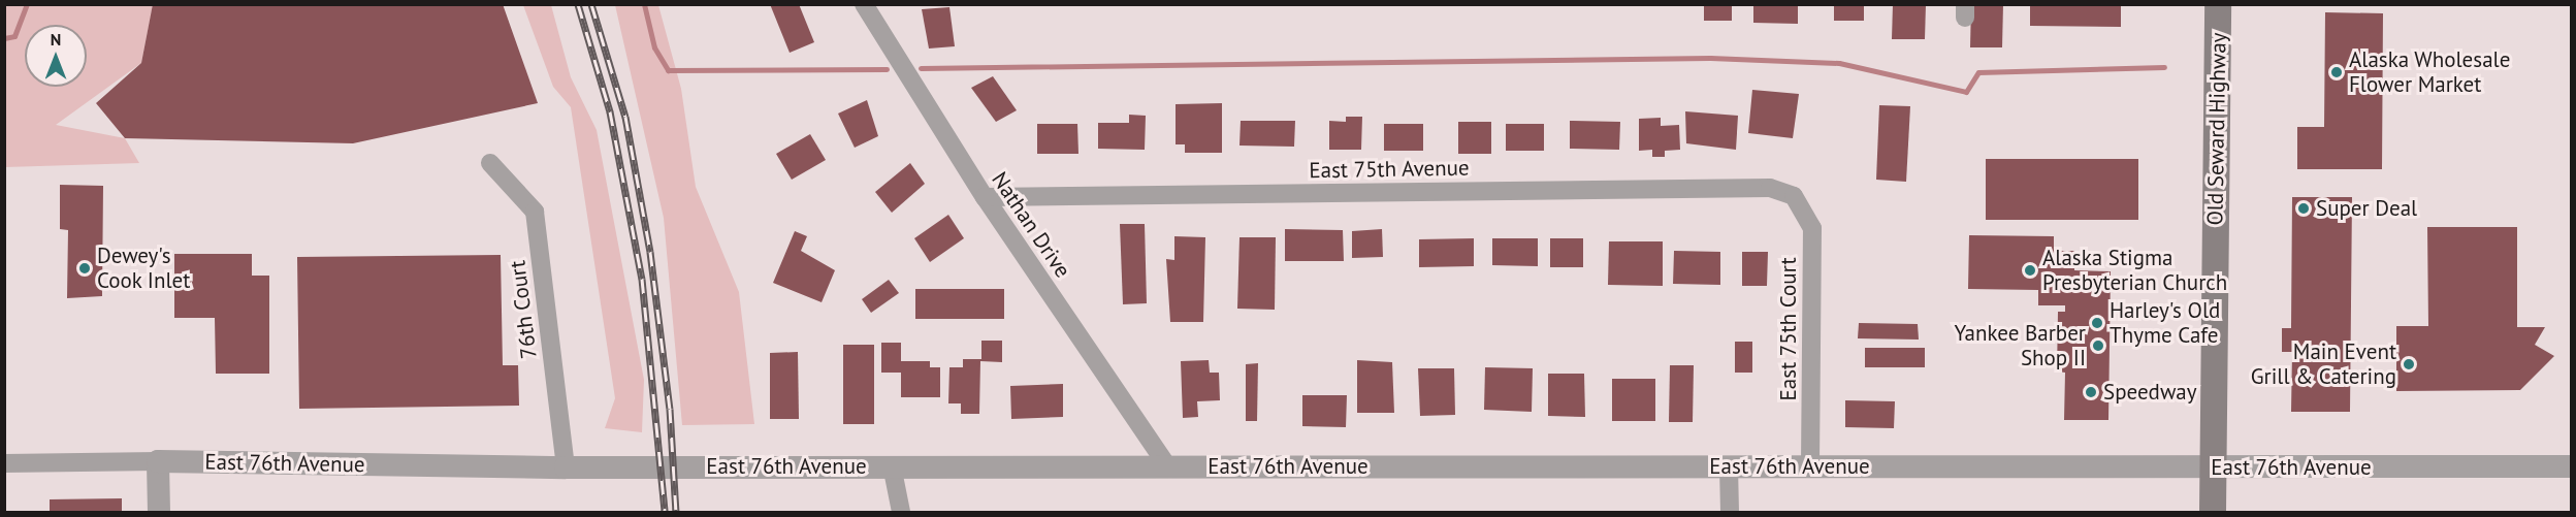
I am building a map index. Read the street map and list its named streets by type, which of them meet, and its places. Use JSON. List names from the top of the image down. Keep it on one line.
{"streets":{"main road":["Old Seward Highway"],"street":["East 75th Avenue","Nathan Drive","76th Court","East 75th Court","East 76th Avenue"]},"crossings":[["Old Seward Highway","East 76th Avenue"],["East 75th Avenue","Nathan Drive"],["East 75th Avenue","East 75th Court"],["Nathan Drive","East 76th Avenue"],["76th Court","East 76th Avenue"],["East 75th Court","East 76th Avenue"]],"places":["Alaska Wholesale Flower Market","Super Deal","Dewey's Cook Inlet","Alaska Stigma Presbyterian Church","Harley's Old Thyme Cafe","Yankee Barber Shop II","Main Event Grill & Catering","Speedway"],"north":"top"}
